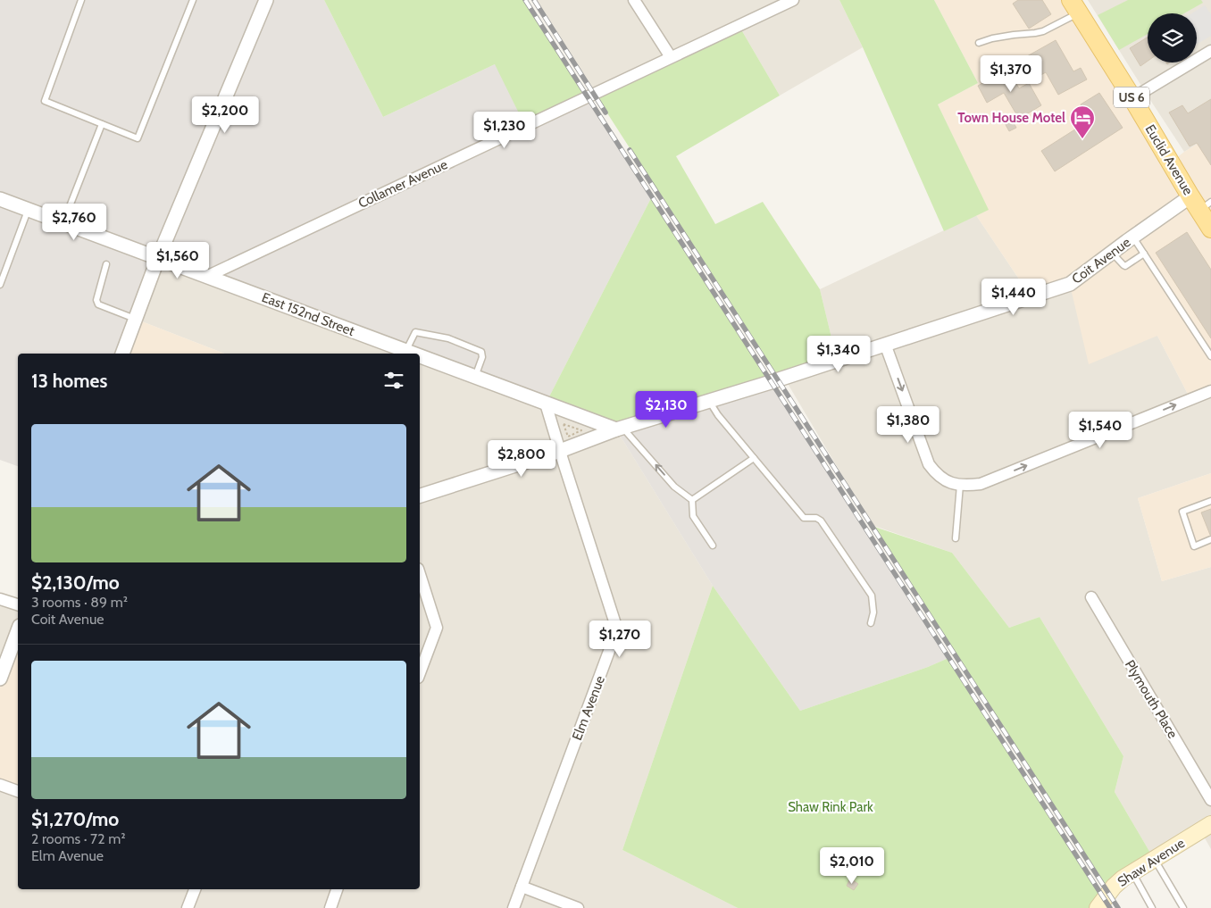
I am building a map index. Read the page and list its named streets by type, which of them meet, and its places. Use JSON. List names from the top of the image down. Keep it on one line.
{"streets":{"main road":["US 6","Euclid Avenue","Shaw Avenue"],"street":["Collamer Avenue","Coit Avenue","East 152nd Street","Plymouth Place","Elm Avenue"]},"crossings":[["Euclid Avenue","Coit Avenue"],["Collamer Avenue","East 152nd Street"],["Coit Avenue","East 152nd Street"],["Coit Avenue","Elm Avenue"],["East 152nd Street","Elm Avenue"]],"parks":["Shaw Rink Park"],"places":{"hotel":["Town House Motel"]},"page":{"price":["$1,370","$2,200","$1,230","$2,760","$1,560","$1,440","$1,340","$2,130","$1,380","$1,540","$2,800","$1,270","$2,010"],"heading":"13 homes","list":[{"name":"$2,130/mo","note":"3 rooms · 89 m² · Coit Avenue"},{"name":"$1,270/mo","note":"2 rooms · 72 m² · Elm Avenue"}]}}
